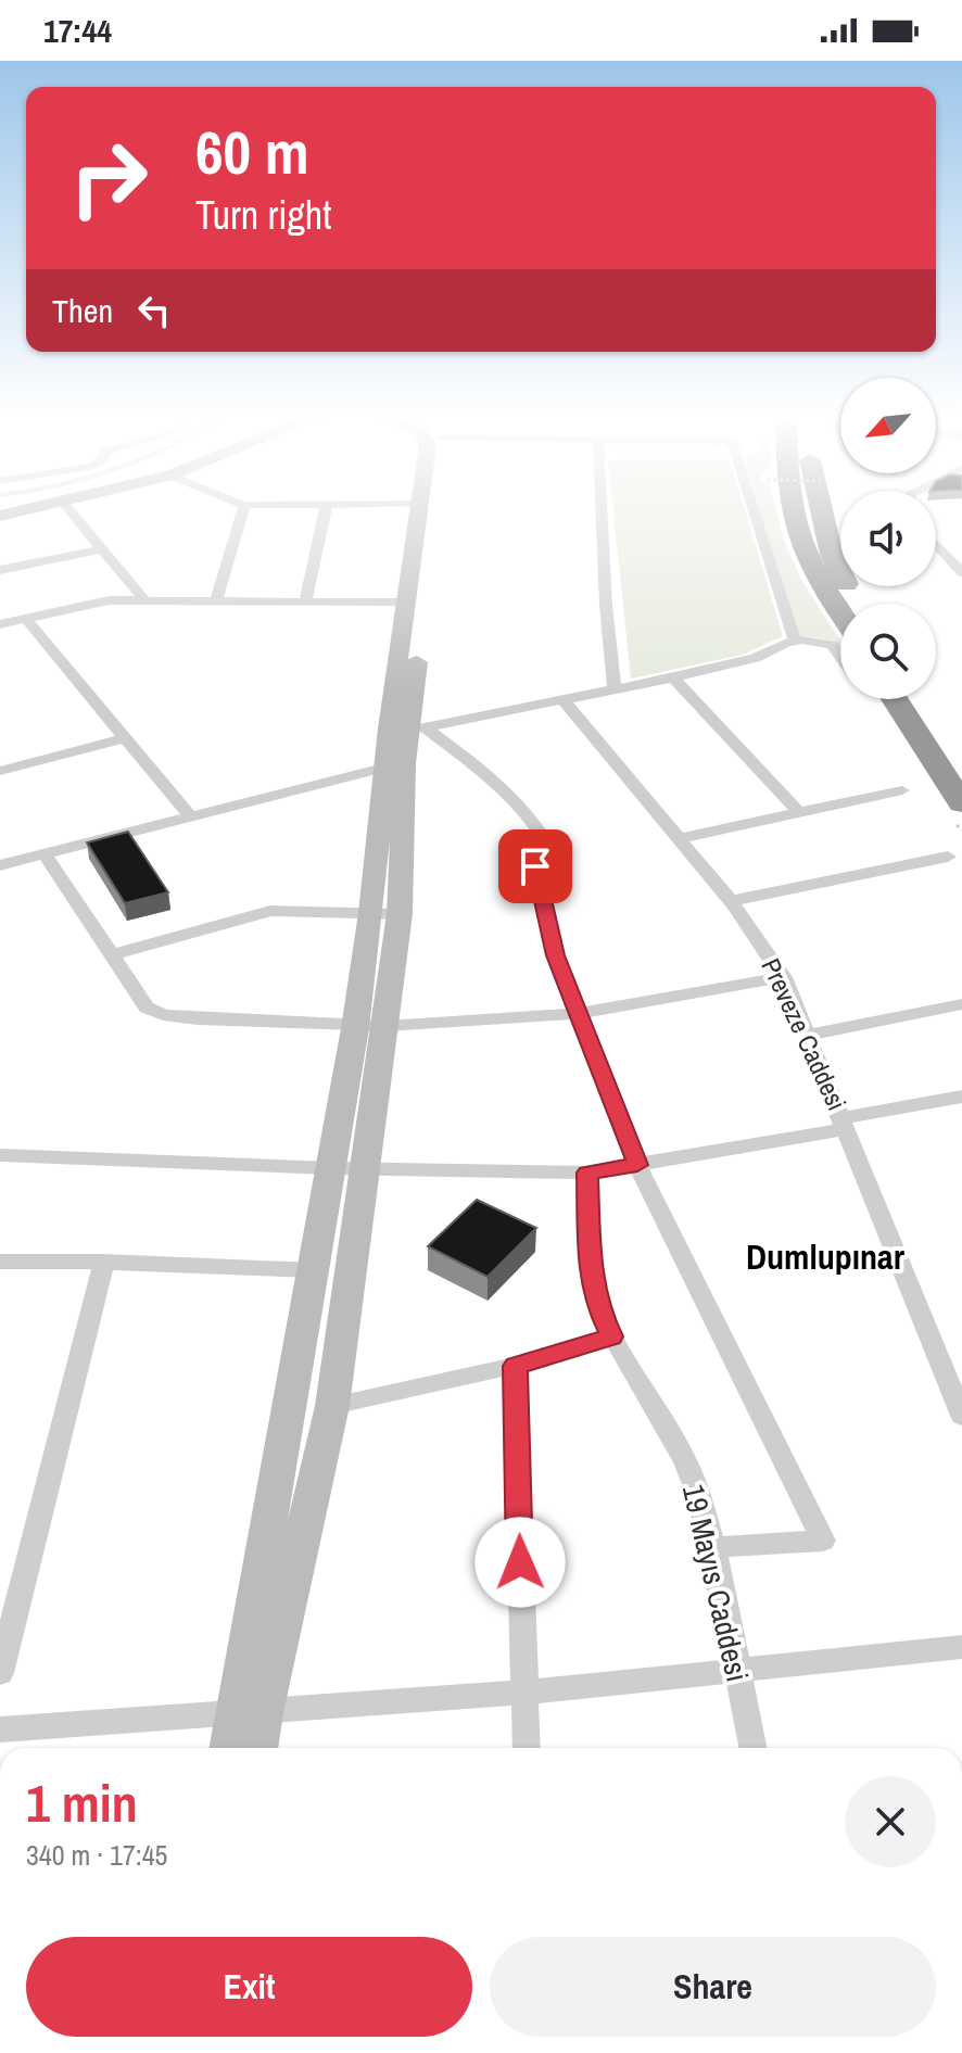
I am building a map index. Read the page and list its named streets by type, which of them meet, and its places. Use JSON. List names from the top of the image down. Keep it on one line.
{"streets":{"street":["Preveze Caddesi","19 Mayıs Caddesi"]},"districts":["Dumlupınar"],"north":"bottom left","page":{"status":"17:44","turn":["60 m","Turn right"],"then":"Then","heading":["1 min","340 m · 17:45"],"buttons":["Exit","Share"]}}
